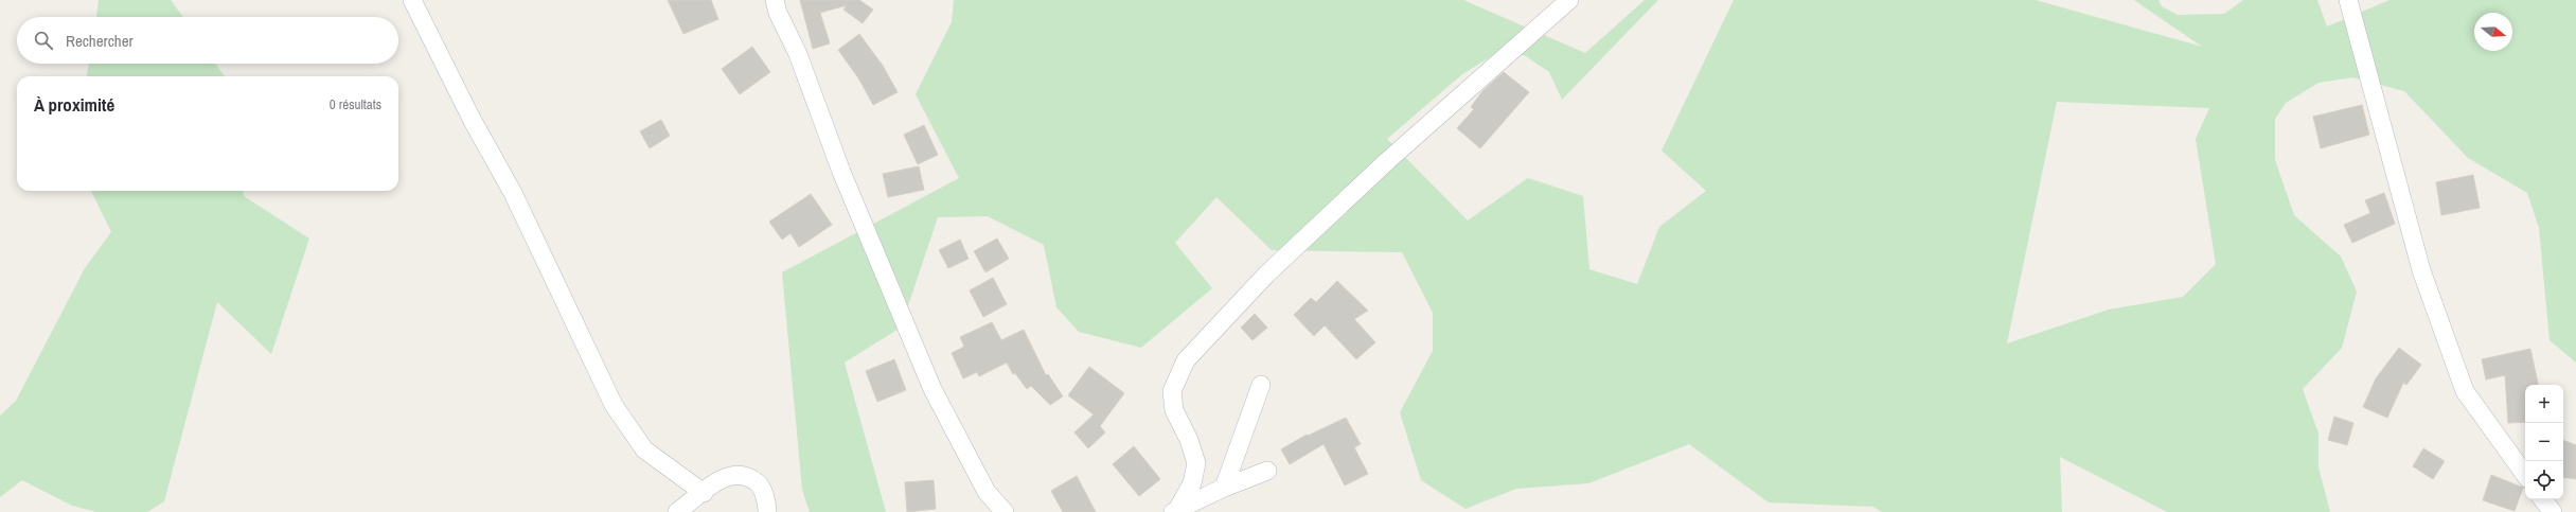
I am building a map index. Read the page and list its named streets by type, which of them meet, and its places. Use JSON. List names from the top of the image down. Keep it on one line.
{"north":"right","page":{"search":"Rechercher","heading":["À proximité","0 résultats"],"map_buttons":["+","−"]}}
